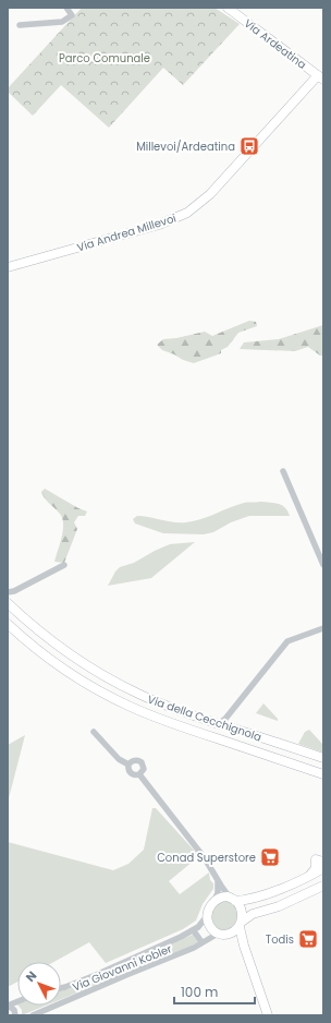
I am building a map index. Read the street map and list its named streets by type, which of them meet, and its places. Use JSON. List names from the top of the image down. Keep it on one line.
{"streets":{"street":["Via Ardeatina","Via Andrea Millevoi","Via della Cecchignola","Via Giovanni Kobler"]},"crossings":[["Via Ardeatina","Via Andrea Millevoi"]],"parks":["Parco Comunale"],"places":{"bus stop":["Millevoi/Ardeatina"],"supermarket":["Conad Superstore","Todis"]},"scale_bar":"100 m","north":"top left"}
